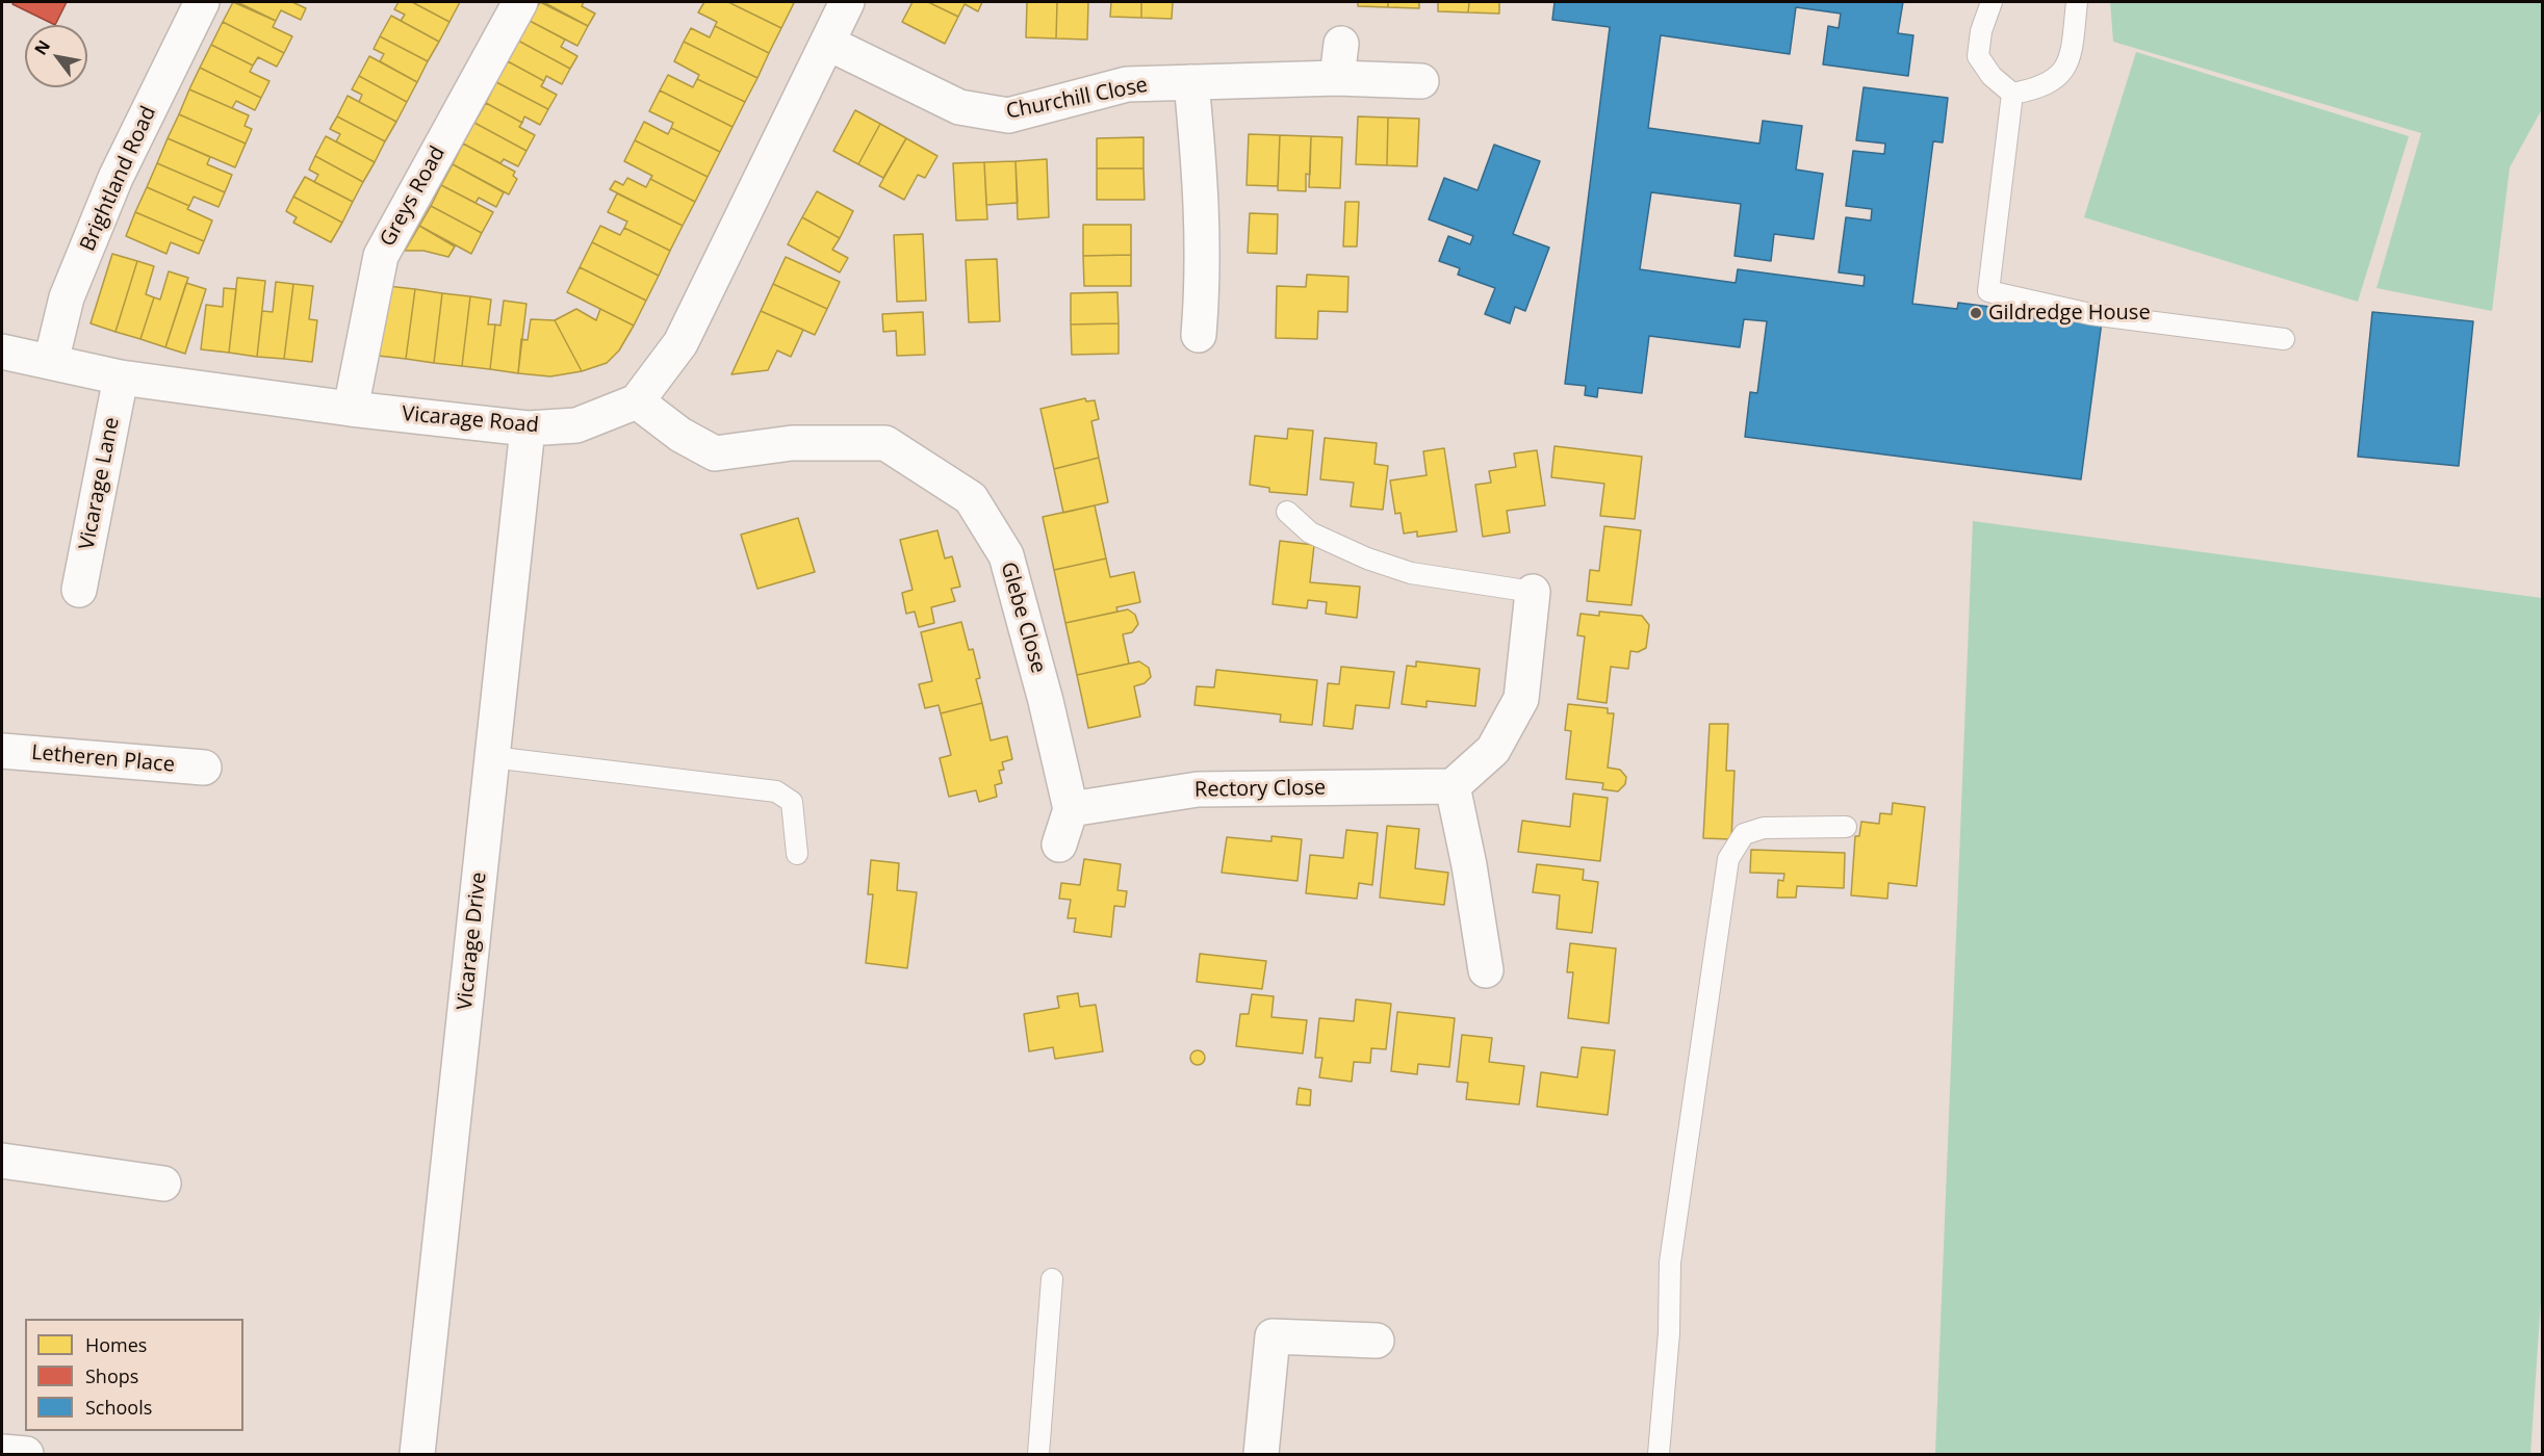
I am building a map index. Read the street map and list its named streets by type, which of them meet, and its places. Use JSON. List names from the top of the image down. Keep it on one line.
{"streets":{"street":["Churchill Close","Brightland Road","Greys Road","Vicarage Road","Vicarage Lane","Glebe Close","Letheren Place","Rectory Close","Vicarage Drive"]},"crossings":[["Brightland Road","Vicarage Road"],["Greys Road","Vicarage Road"],["Vicarage Road","Vicarage Lane"],["Vicarage Road","Glebe Close"],["Vicarage Road","Vicarage Drive"],["Glebe Close","Rectory Close"]],"places":["Gildredge House"],"legend":["Homes","Shops","Schools"],"north":"top left"}
